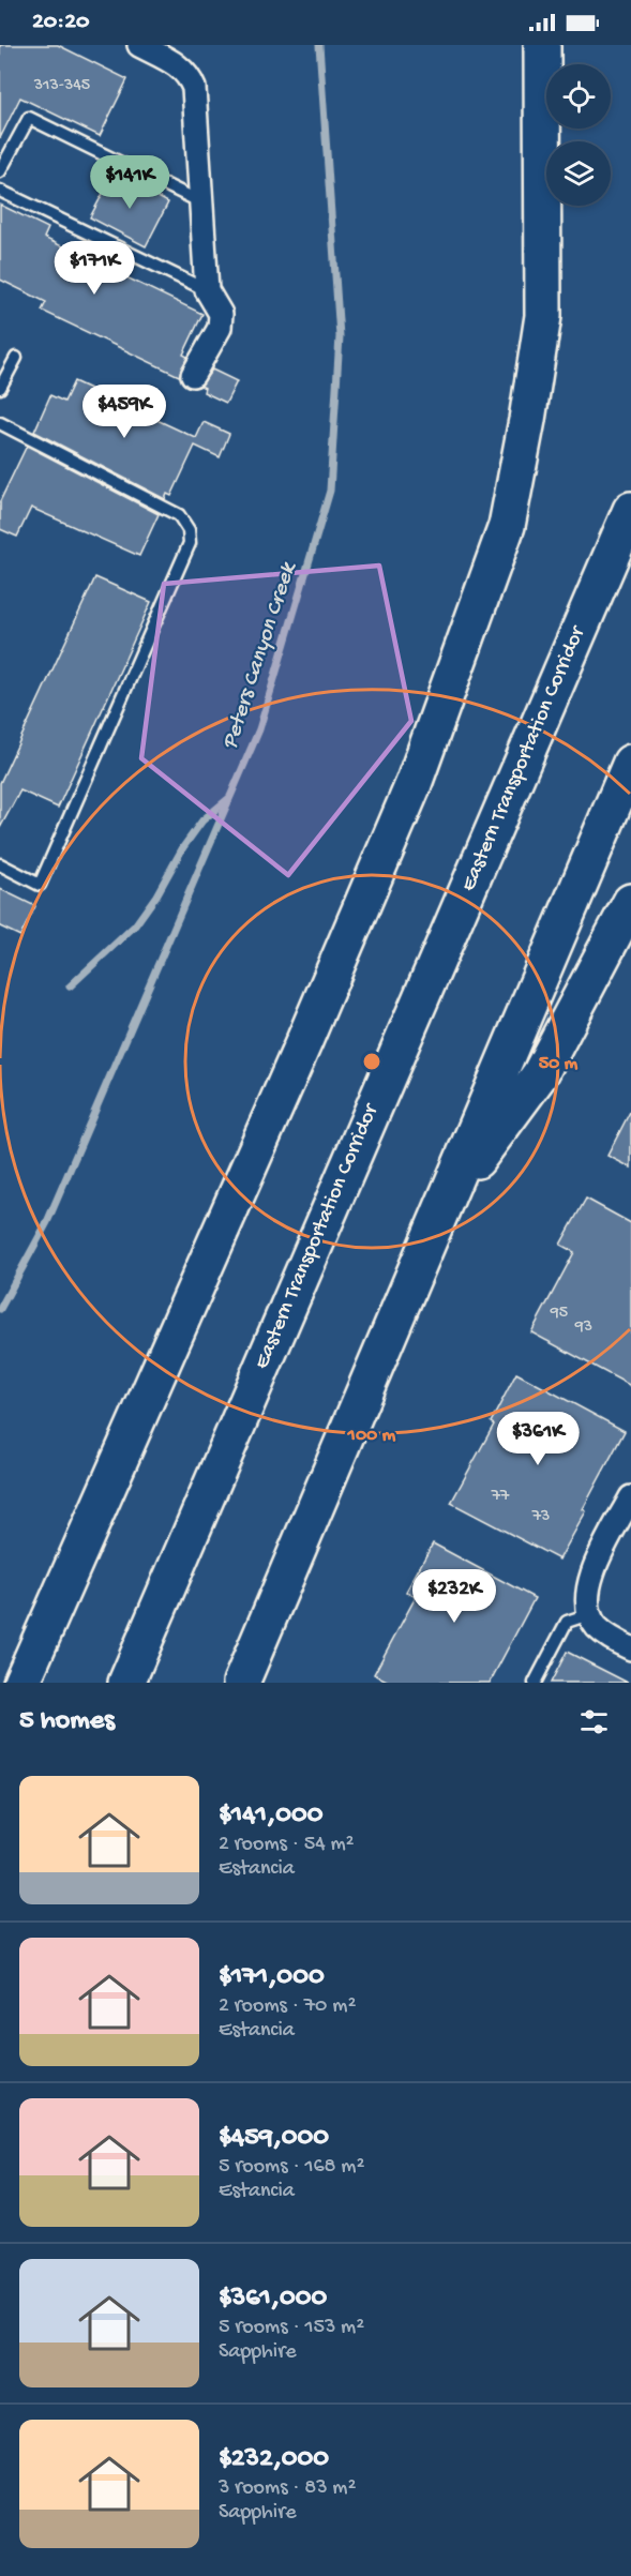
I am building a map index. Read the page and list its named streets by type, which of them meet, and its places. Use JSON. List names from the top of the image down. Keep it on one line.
{"streets":{"highway":["Eastern Transportation Corridor"]},"water":["Peters Canyon Creek"],"house_numbers":["313-345","95","93","77","73"],"page":{"status":"20:20","price":["$141K","$171K","$459K","$361K","$232K"],"heading":"5 homes","list":[{"name":"$141,000","note":"2 rooms · 54 m² · Estancia"},{"name":"$171,000","note":"2 rooms · 70 m² · Estancia"},{"name":"$459,000","note":"5 rooms · 168 m² · Estancia"},{"name":"$361,000","note":"5 rooms · 153 m² · Sapphire"},{"name":"$232,000","note":"3 rooms · 83 m² · Sapphire"}]},"rings":["50 m","100 m"]}
